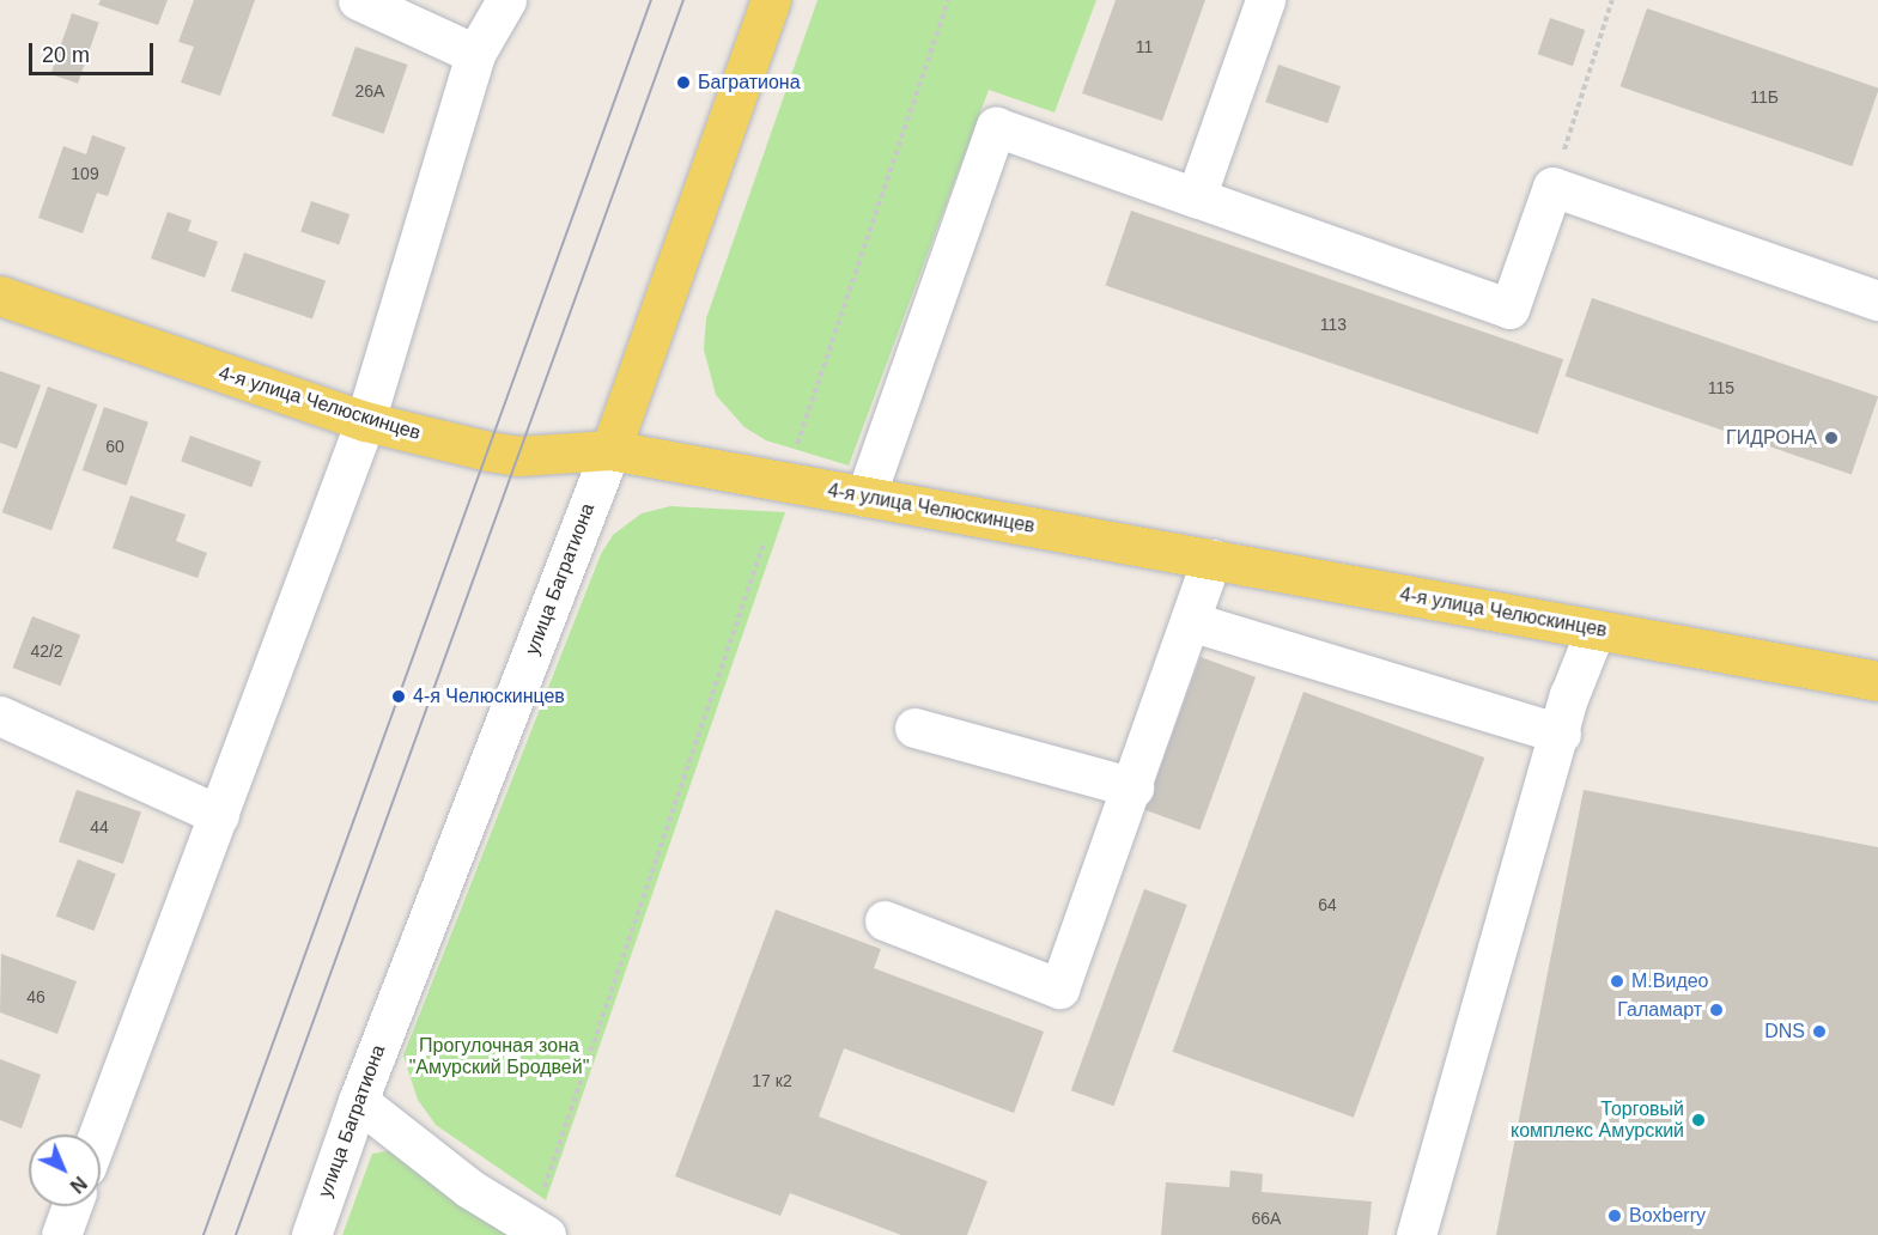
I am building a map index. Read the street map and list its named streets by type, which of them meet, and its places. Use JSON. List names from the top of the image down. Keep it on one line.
{"streets":{"main road":["4-я улица Челюскинцев","улица Багратиона"]},"crossings":[["4-я улица Челюскинцев","улица Багратиона"]],"parks":["Прогулочная зона \"Амурский Бродвей\""],"places":["Багратиона","ГИДРОНА","4-я Челюскинцев","М.Видео","Галамарт","DNS","Торговый комплекс Амурский","Boxberry"],"house_numbers":["11","26А","11Б","109","113","115","60","42/2","44","64","46","17 к2","66А"],"scale_bar":"20 m","north":"bottom right"}
